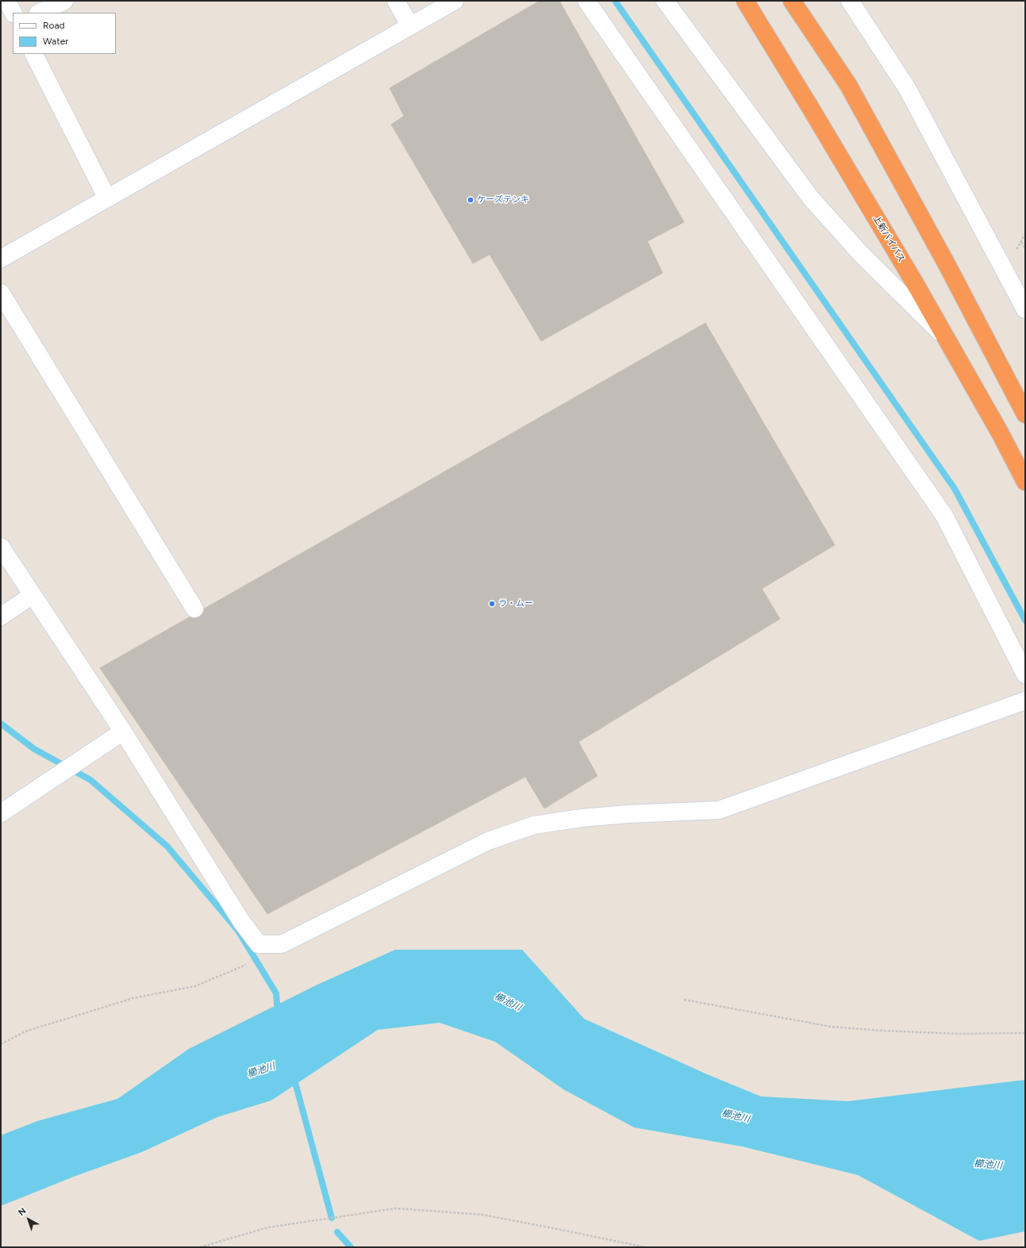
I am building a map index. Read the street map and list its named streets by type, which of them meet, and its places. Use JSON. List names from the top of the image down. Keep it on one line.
{"streets":{"highway":["上新バイパス"]},"water":["櫛池川"],"places":["ケーズテンキ","ラ・ムー"],"legend":["Road","Water"],"north":"top left"}
